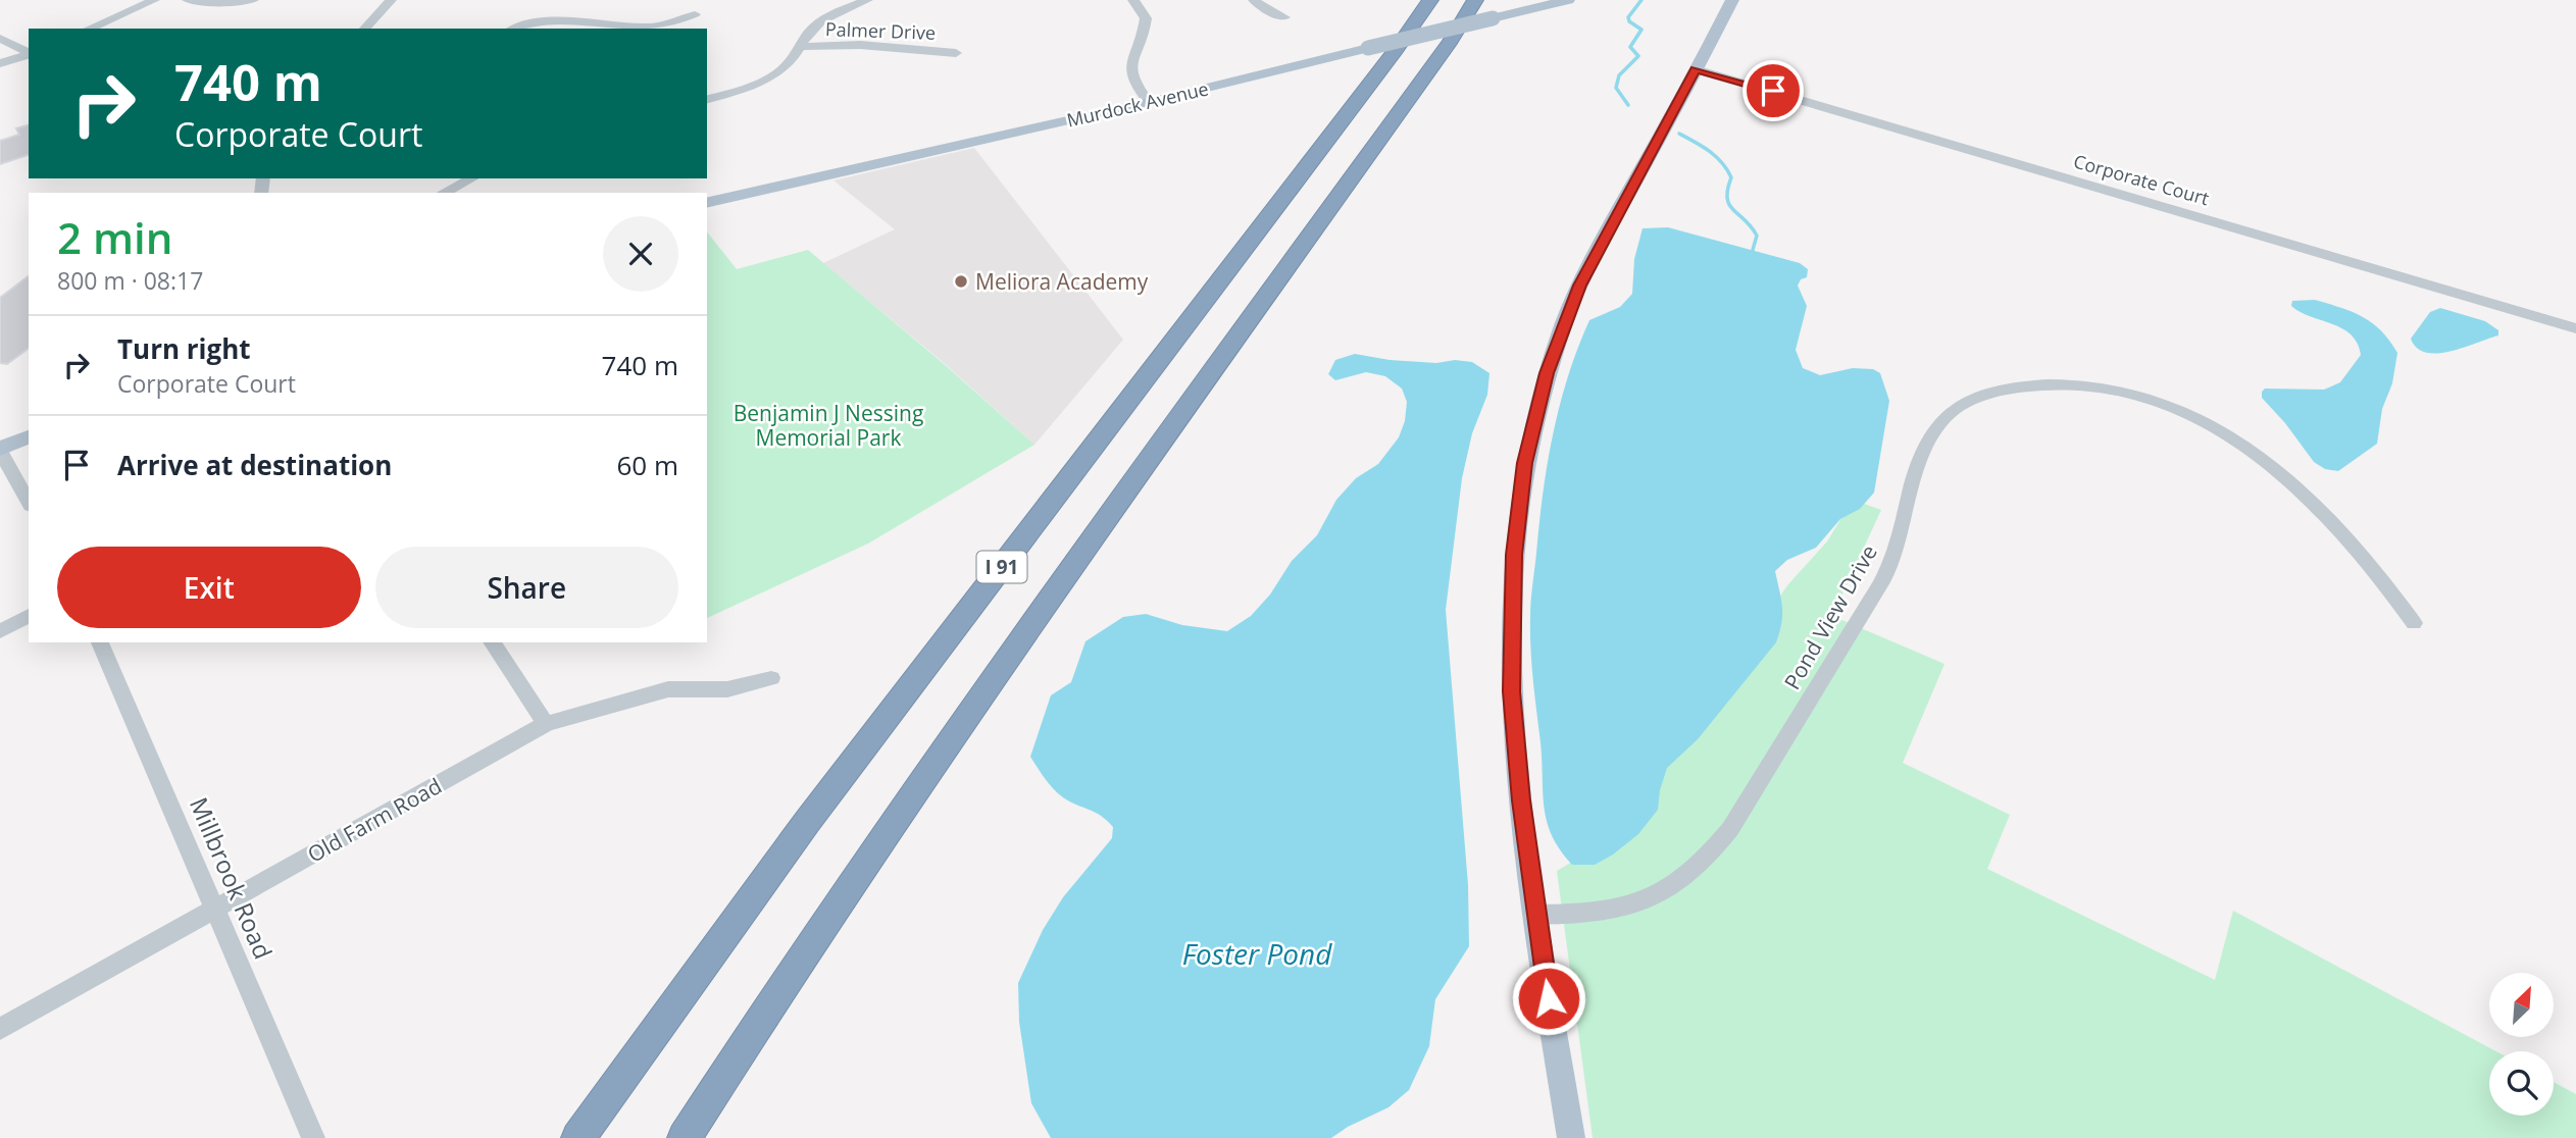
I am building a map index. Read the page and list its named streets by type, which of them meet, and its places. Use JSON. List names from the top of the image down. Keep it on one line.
{"streets":{"highway":["I 91"],"main road":["Murdock Avenue"],"street":["Palmer Drive","Corporate Court","Pond View Drive","Old Farm Road","Millbrook Road"]},"crossings":[["Murdock Avenue","I 91"],["Old Farm Road","Millbrook Road"]],"water":["Foster Pond"],"parks":["Benjamin J Nessing Memorial Park"],"places":["Meliora Academy"],"north":"top right","page":{"turn":["740 m","Corporate Court"],"heading":["2 min","800 m · 08:17"],"list":[{"name":"Turn right","note":"Corporate Court","value":"740 m"},{"name":"Arrive at destination","value":"60 m"}],"buttons":["Exit","Share"]}}
